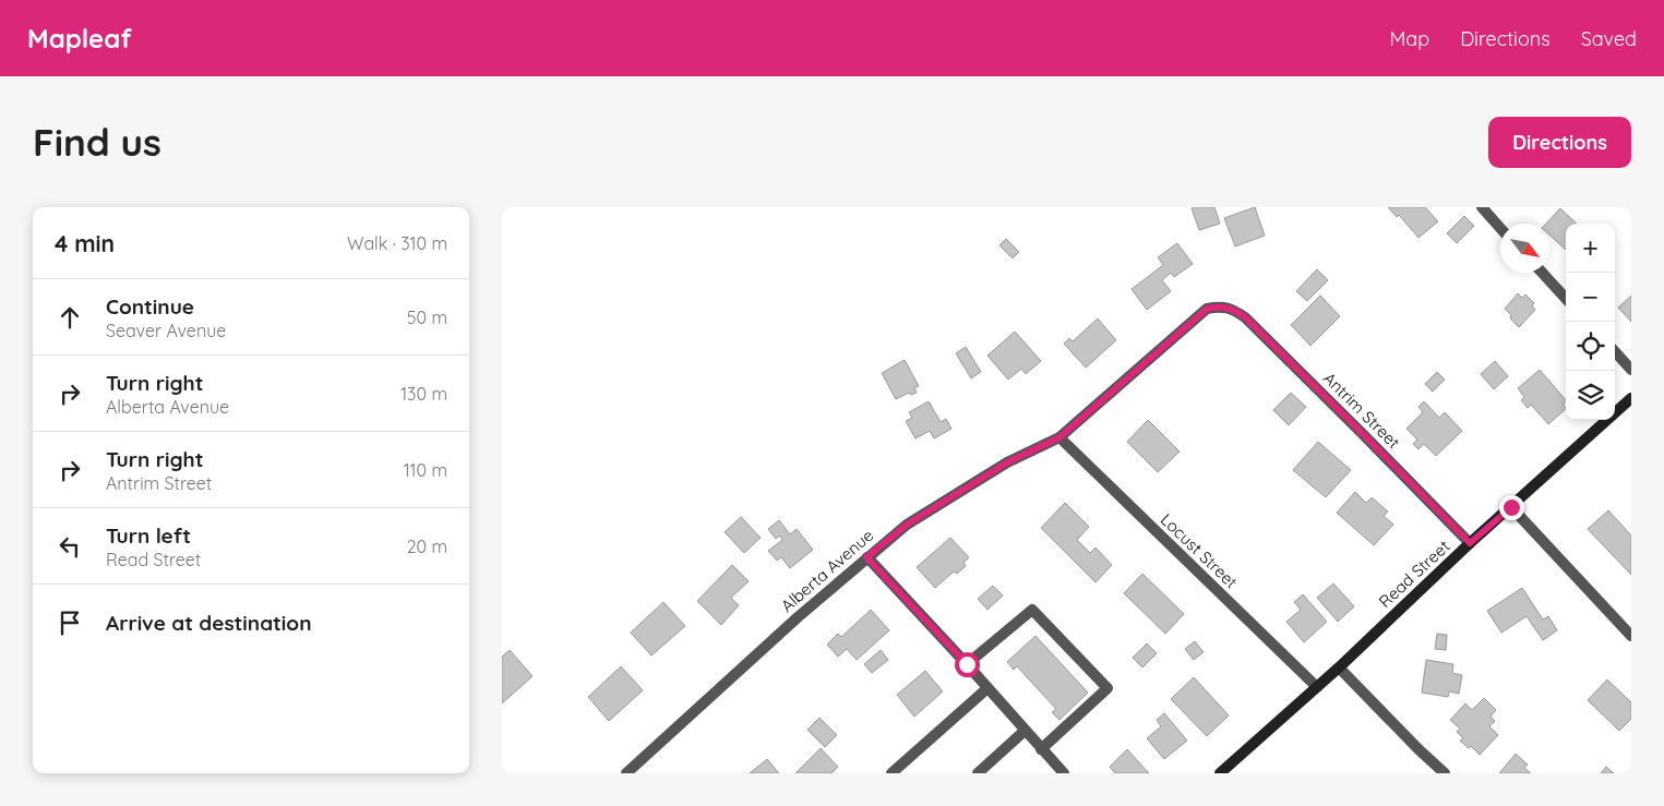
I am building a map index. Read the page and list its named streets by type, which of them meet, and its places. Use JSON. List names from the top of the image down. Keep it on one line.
{"streets":{"main road":["Read Street"],"street":["Antrim Street","Locust Street","Alberta Avenue"]},"crossings":[["Antrim Street","Alberta Avenue"],["Antrim Street","Read Street"],["Locust Street","Alberta Avenue"],["Locust Street","Read Street"]],"north":"bottom right","page":{"header":"Mapleaf","nav":["Map","Directions","Saved"],"buttons":"Directions","title":"Find us","heading":["4 min","Walk · 310 m"],"map_buttons":["+","−"],"list":[["Continue","Seaver Avenue","50 m"],["Turn right","Alberta Avenue","130 m"],["Turn right","Antrim Street","110 m"],["Turn left","Read Street","20 m"],"Arrive at destination"]}}
